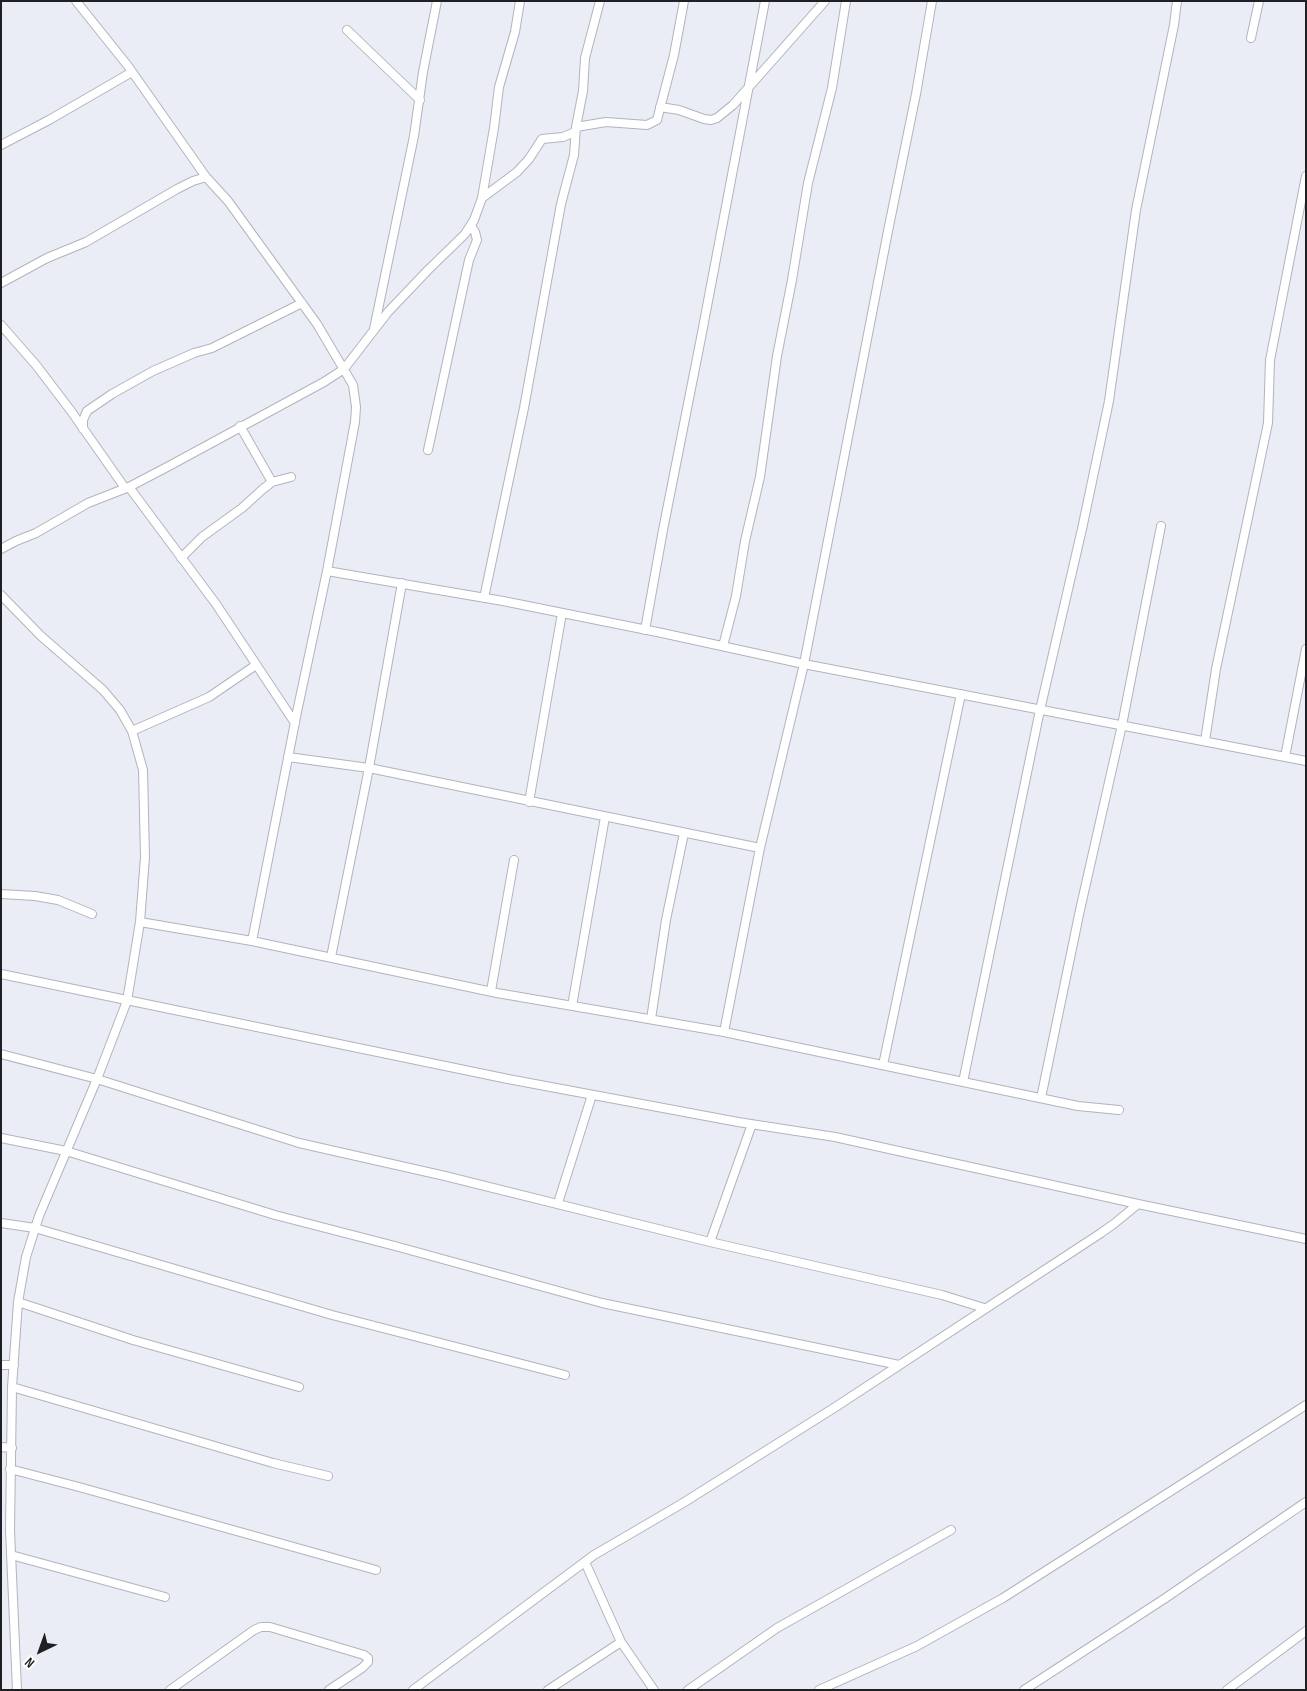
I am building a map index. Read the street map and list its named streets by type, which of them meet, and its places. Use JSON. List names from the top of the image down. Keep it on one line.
{"north":"bottom left"}
